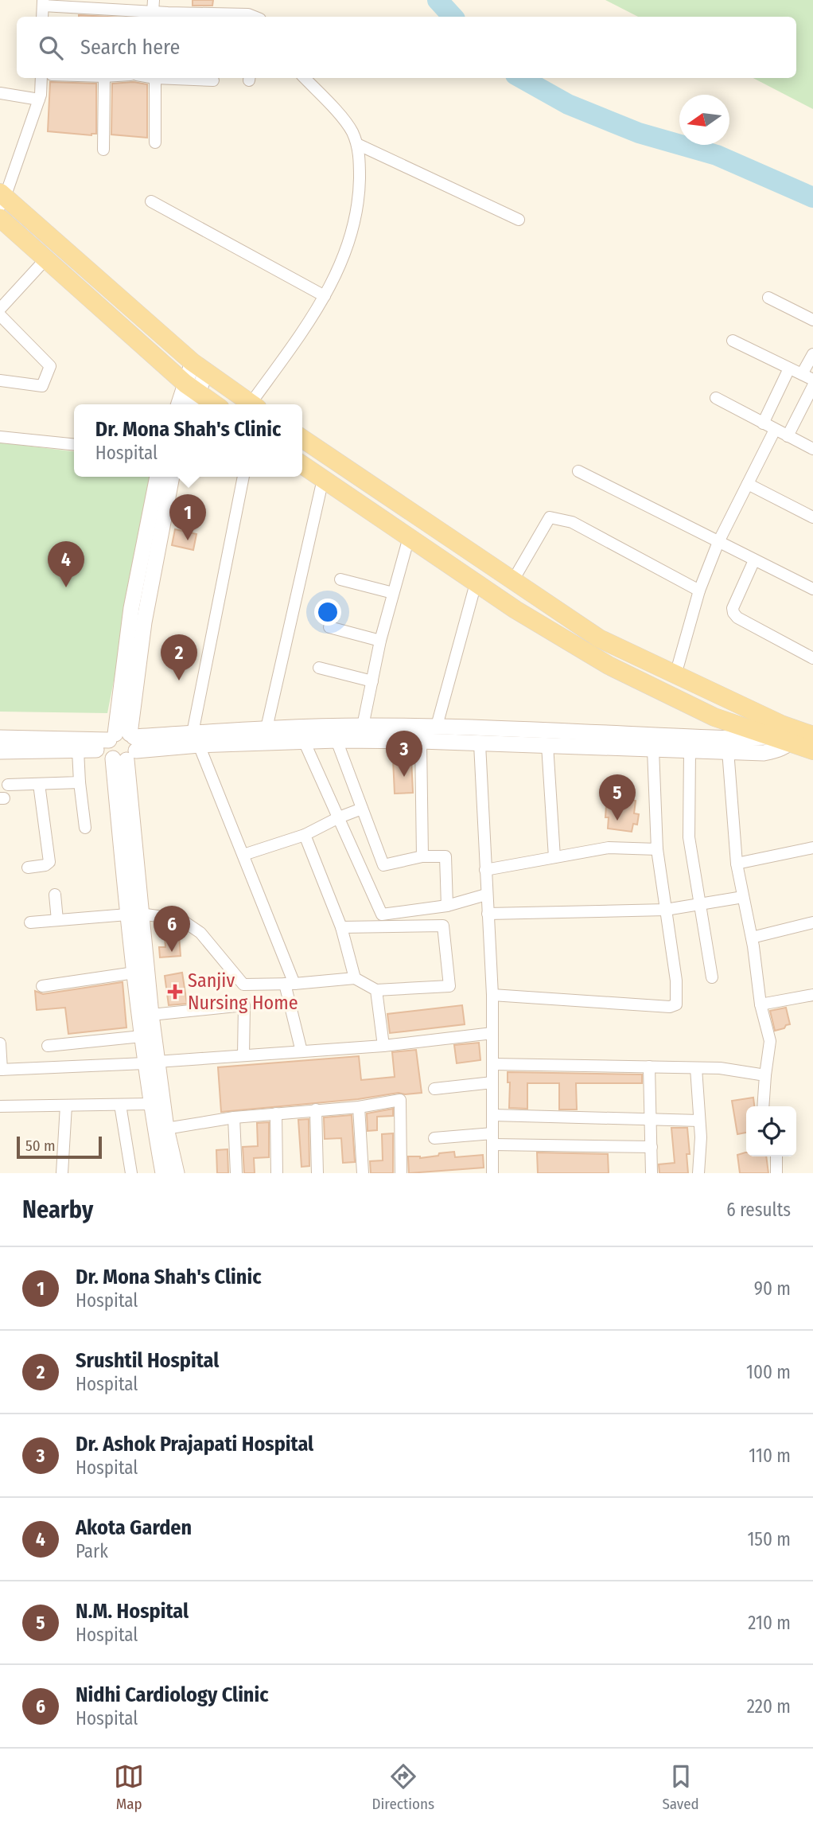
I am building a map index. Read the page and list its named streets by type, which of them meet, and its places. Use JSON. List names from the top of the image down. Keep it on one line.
{"places":{"health":["Sanjiv Nursing Home"]},"scale_bar":"50 m","north":"left","page":{"search":"Search here","popup":["Dr. Mona Shah's Clinic","Hospital"],"pins":["1","4","2","3","5","6"],"scale":"50 m","heading":["Nearby","6 results"],"list":[{"mark":"1","name":"Dr. Mona Shah's Clinic","note":"Hospital","value":"90 m"},{"mark":"2","name":"Srushtil Hospital","note":"Hospital","value":"100 m"},{"mark":"3","name":"Dr. Ashok Prajapati Hospital","note":"Hospital","value":"110 m"},{"mark":"4","name":"Akota Garden","note":"Park","value":"150 m"},{"mark":"5","name":"N.M. Hospital","note":"Hospital","value":"210 m"},{"mark":"6","name":"Nidhi Cardiology Clinic","note":"Hospital","value":"220 m"}],"nav":["Map","Directions","Saved"]}}
